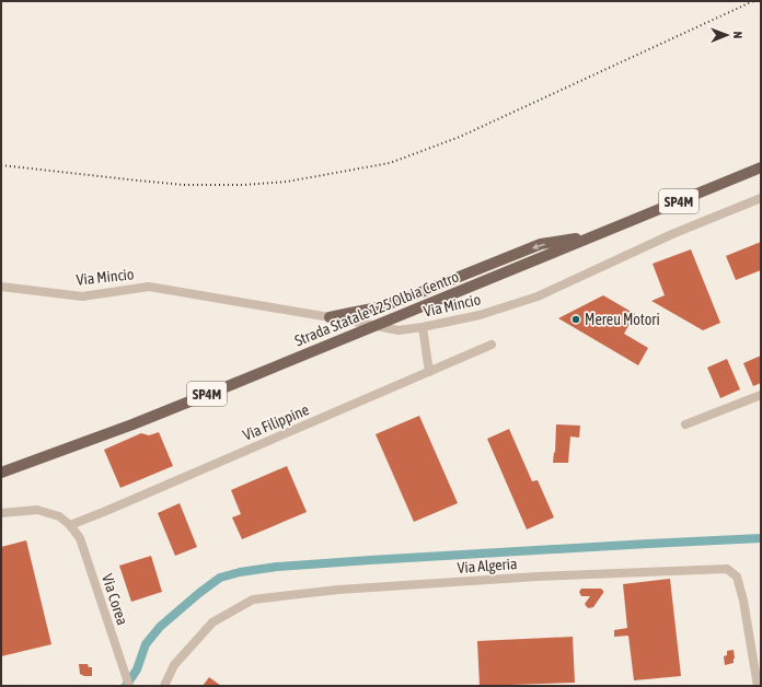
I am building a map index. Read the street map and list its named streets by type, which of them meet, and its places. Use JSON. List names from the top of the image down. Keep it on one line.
{"streets":{"main road":["SP4M","Strada Statale 125 Olbia Centro"],"street":["Via Mincio","Via Filippine","Via Algeria","Via Corea"]},"crossings":[["Via Filippine","Via Corea"]],"places":["Mereu Motori"],"north":"right"}
